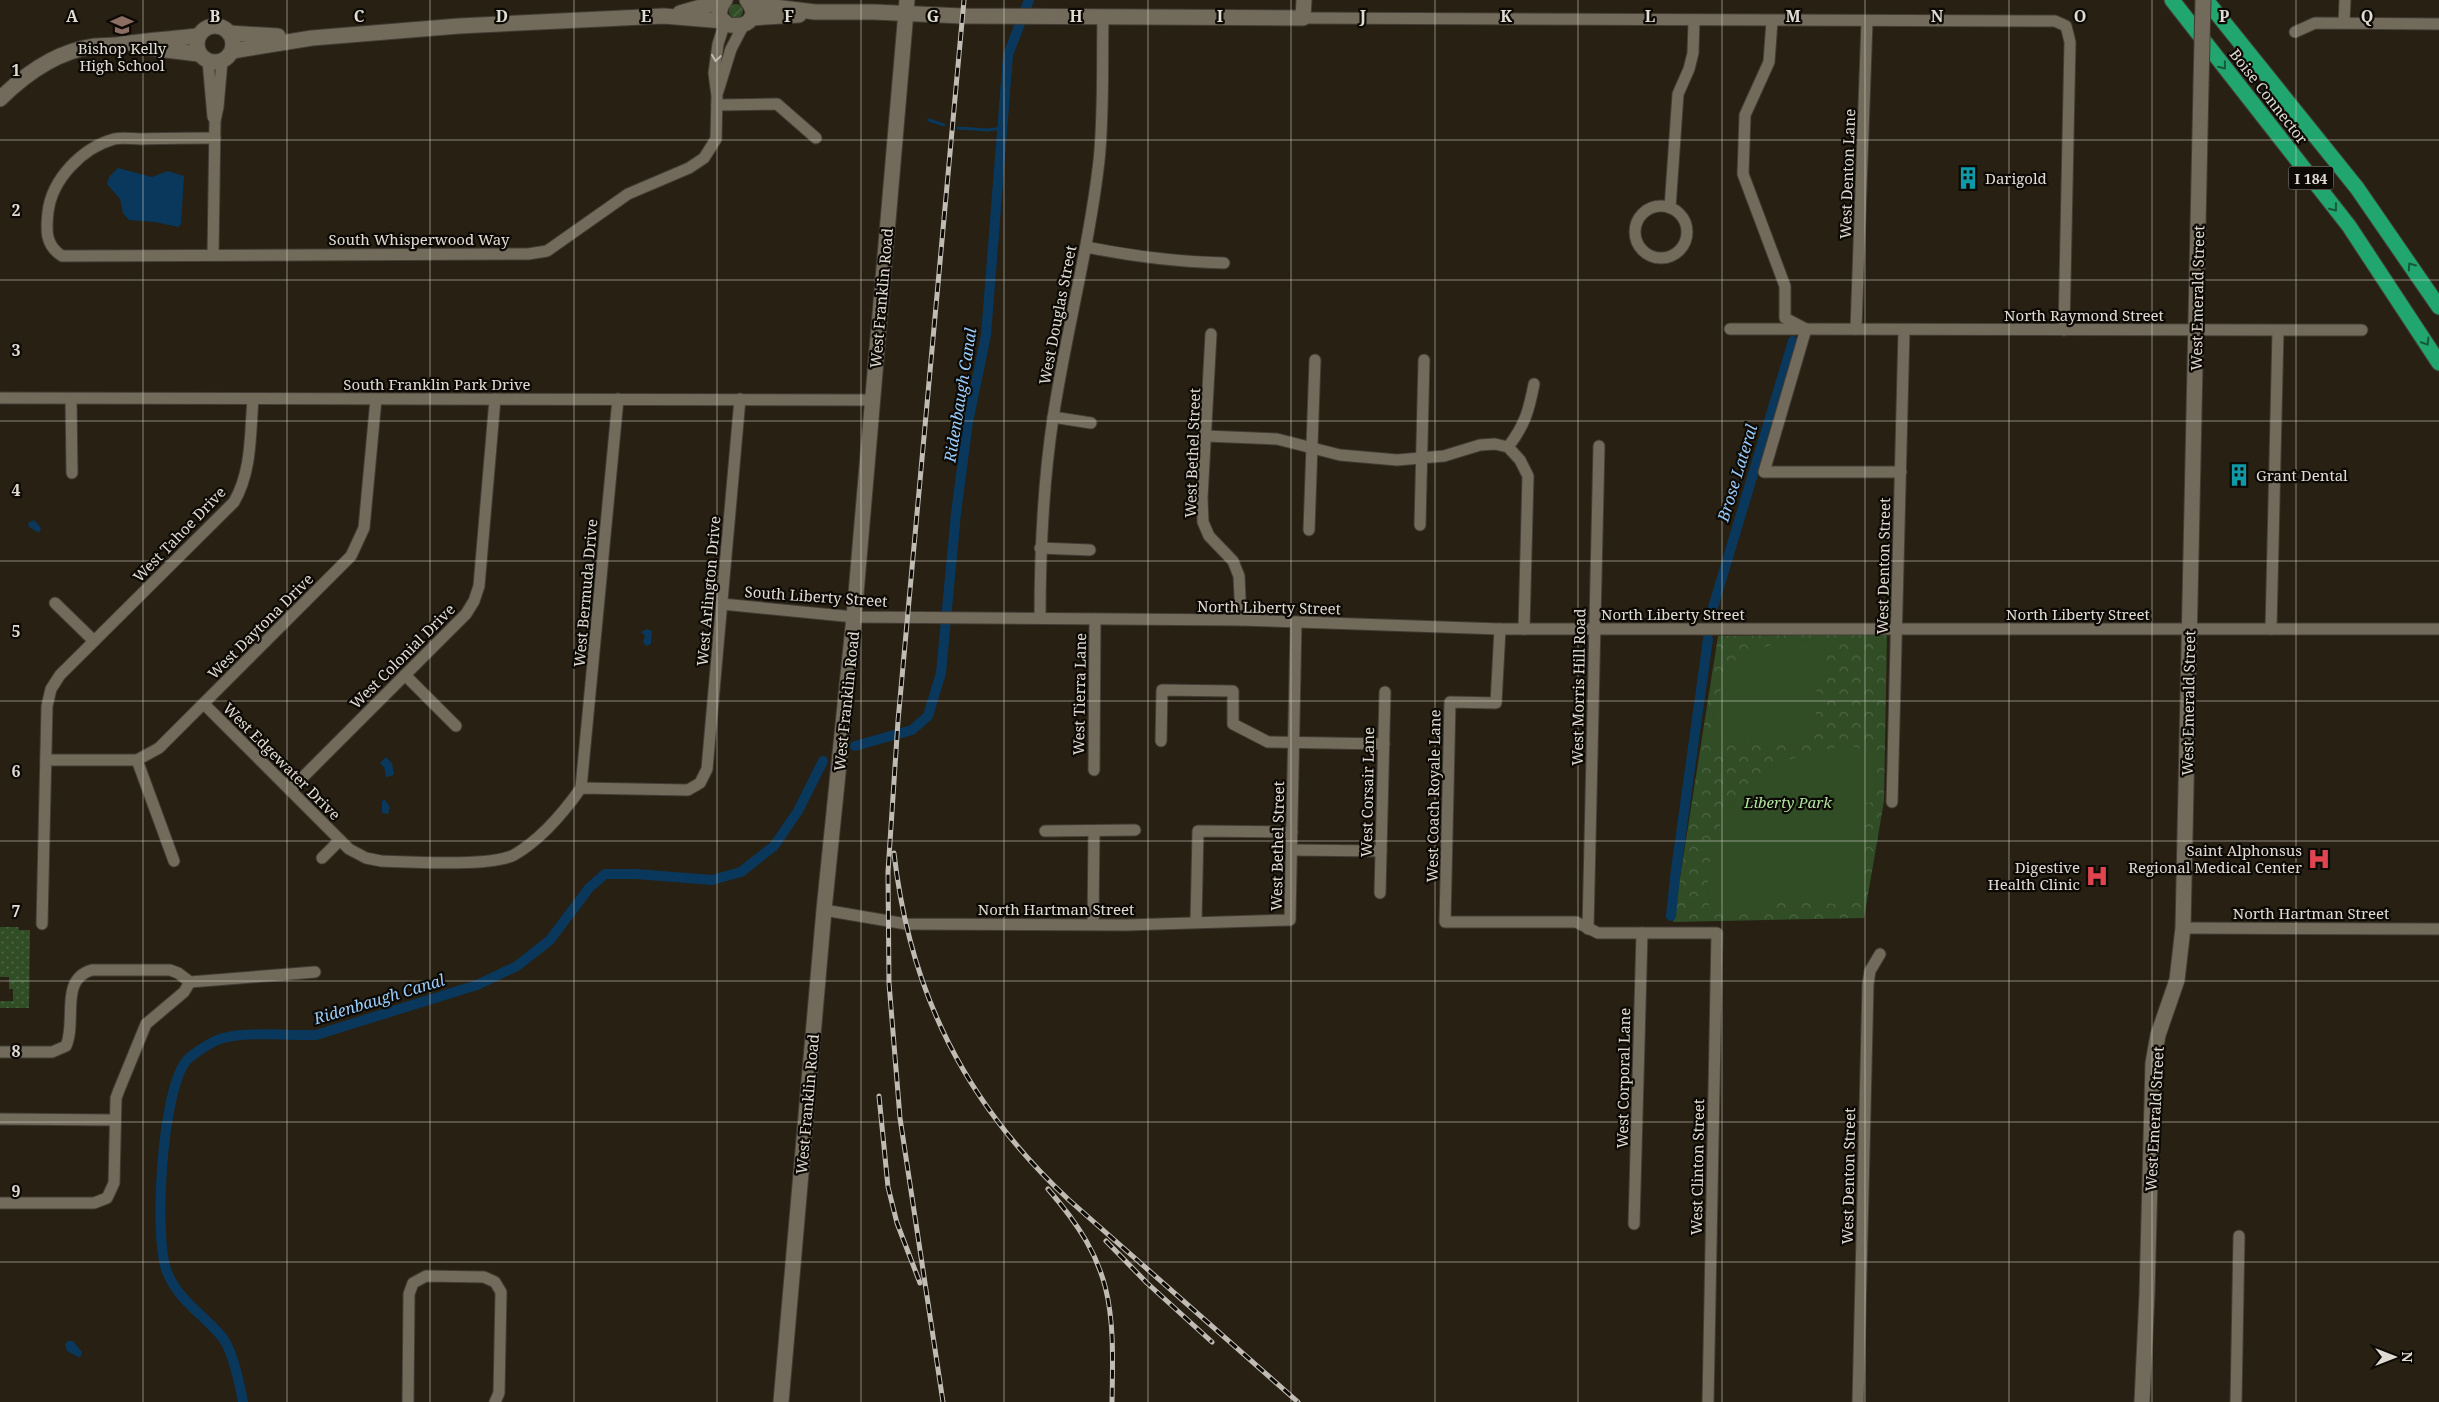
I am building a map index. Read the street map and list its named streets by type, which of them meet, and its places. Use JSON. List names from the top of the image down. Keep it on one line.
{"streets":{"highway":["Boise Connector","I 184"],"main road":["West Franklin Road","West Emerald Street"],"street":["West Denton Lane","South Whisperwood Way","West Douglas Street","North Raymond Street","South Franklin Park Drive","West Bethel Street","West Tahoe Drive","West Denton Street","West Arlington Drive","West Bermuda Drive","South Liberty Street","North Liberty Street","West Daytona Drive","West Colonial Drive","West Morris Hill Road","West Tierra Lane","West Edgewater Drive","West Corsair Lane","West Coach Royale Lane","North Hartman Street","West Corporal Lane","West Clinton Street"]},"crossings":[["Boise Connector","West Emerald Street"],["West Denton Lane","North Raymond Street"],["West Franklin Road","South Franklin Park Drive"],["West Franklin Road","South Liberty Street"],["West Franklin Road","North Hartman Street"],["West Emerald Street","North Raymond Street"],["West Emerald Street","North Liberty Street"],["West Emerald Street","North Hartman Street"],["West Douglas Street","North Liberty Street"],["North Raymond Street","West Denton Street"],["South Franklin Park Drive","West Tahoe Drive"],["South Franklin Park Drive","West Arlington Drive"],["South Franklin Park Drive","West Bermuda Drive"],["South Franklin Park Drive","West Daytona Drive"],["South Franklin Park Drive","West Colonial Drive"],["West Bethel Street","North Liberty Street"],["West Bethel Street","North Hartman Street"],["West Denton Street","North Liberty Street"],["West Arlington Drive","West Bermuda Drive"],["West Arlington Drive","South Liberty Street"],["West Arlington Drive","West Edgewater Drive"],["West Bermuda Drive","West Edgewater Drive"],["South Liberty Street","North Liberty Street"],["North Liberty Street","West Morris Hill Road"],["North Liberty Street","West Tierra Lane"],["North Liberty Street","West Coach Royale Lane"],["West Daytona Drive","West Edgewater Drive"],["West Colonial Drive","West Edgewater Drive"],["West Morris Hill Road","West Coach Royale Lane"],["West Corporal Lane","West Clinton Street"]],"water":["Ridenbaugh Canal","Brose Lateral"],"parks":["Liberty Park"],"places":{"school or university":["Bishop Kelly High School"],"building":["Darigold","Grant Dental"],"hospital":["Saint Alphonsus Regional Medical Center","Digestive Health Clinic"]},"north":"right","grid":{"columns":["A","B","C","D","E","F","G","H","I","J","K","L","M","N","O","P","Q"],"rows":["1","2","3","4","5","6","7","8","9"]}}
